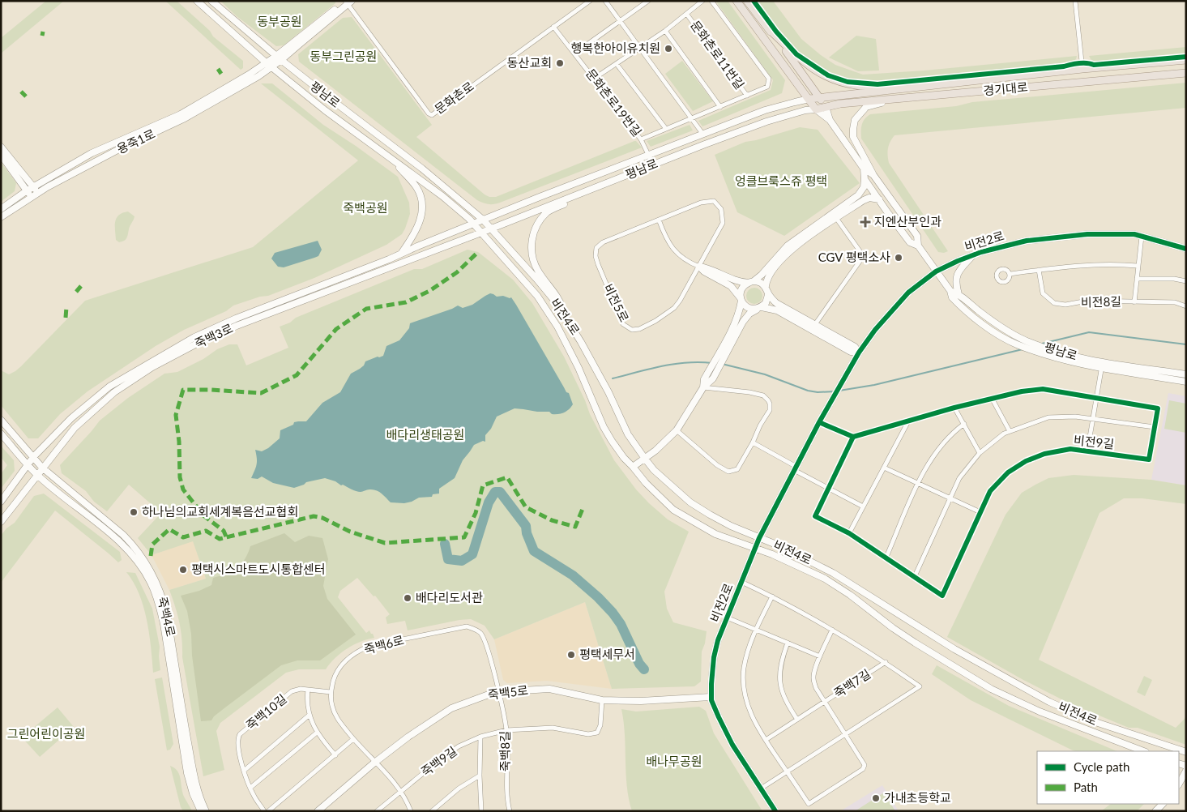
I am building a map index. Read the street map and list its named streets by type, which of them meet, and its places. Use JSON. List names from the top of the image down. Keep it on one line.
{"streets":{"main road":["경기대로"],"street":["문화촌로11번길","평남로","문화촌로","문화촌로19번길","용죽1로","비전2로","비전8길","비전5로","비전4로","죽백3로","비전9길","죽백4로","죽백6로","죽백7길","죽백5로","죽백10길","죽백8길","죽백9길"]},"crossings":[["문화촌로11번길","문화촌로19번길"],["경기대로","평남로"],["평남로","용죽1로"],["평남로","비전4로"],["평남로","죽백3로"],["문화촌로","문화촌로19번길"],["비전2로","비전4로"],["비전2로","죽백7길"],["비전2로","죽백5로"],["비전4로","죽백3로"],["죽백3로","죽백4로"],["죽백6로","죽백5로"],["죽백6로","죽백10길"],["죽백6로","죽백8길"],["죽백5로","죽백8길"],["죽백5로","죽백9길"],["죽백8길","죽백9길"]],"parks":["동부공원","동부그린공원","엉클브룩스쥬 평택","죽백공원","배다리생태공원","그린어린이공원","배나무공원"],"places":{"other":["행복한아이유치원","동산교회","CGV 평택소사","하나님의교회세계복음선교협회","평택시스마트도시통합센터","배다리도서관","평택세무서","가내초등학교"],"health":["지엔산부인과"]},"legend":["Cycle path","Path"]}
